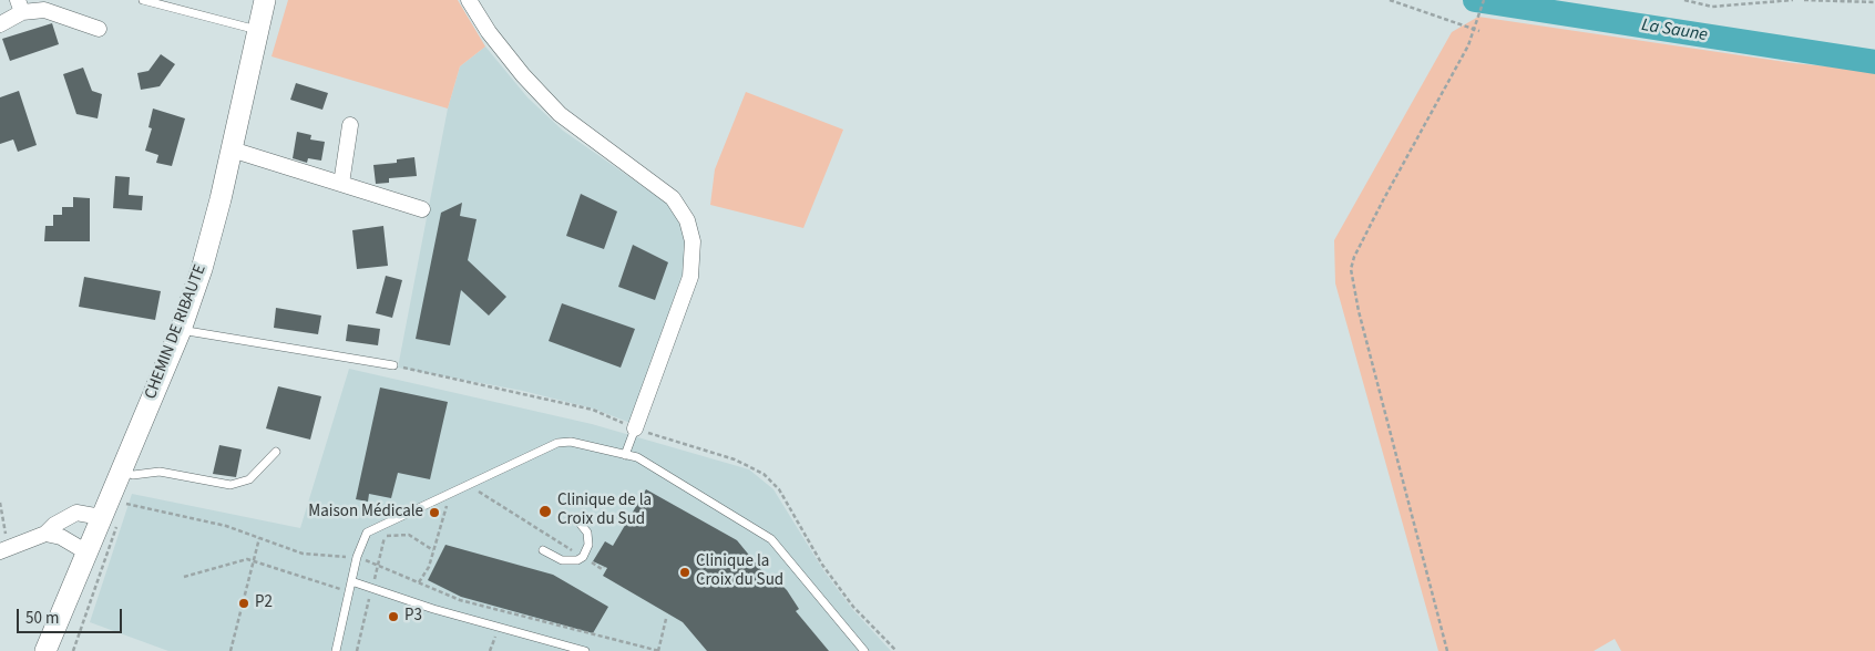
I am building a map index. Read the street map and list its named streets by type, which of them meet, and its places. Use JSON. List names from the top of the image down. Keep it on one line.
{"streets":{"main road":["CHEMIN DE RIBAUTE"]},"water":["La Saune"],"places":["Clinique de la Croix du Sud","Maison Médicale","Clinique la Croix du Sud","P2","P3"],"scale_bar":"50 m"}
